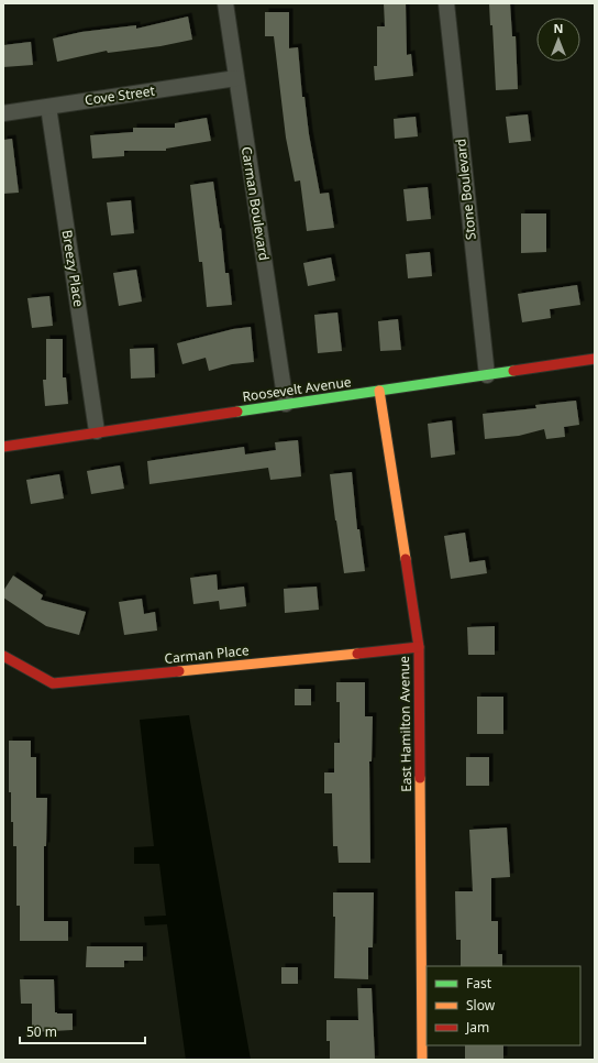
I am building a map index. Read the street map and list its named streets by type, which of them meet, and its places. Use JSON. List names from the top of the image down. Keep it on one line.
{"streets":{"street":["Cove Street","Stone Boulevard","Carman Boulevard","Breezy Place","Roosevelt Avenue","Carman Place","East Hamilton Avenue"]},"crossings":[["Cove Street","Carman Boulevard"],["Cove Street","Breezy Place"],["Stone Boulevard","Roosevelt Avenue"],["Carman Boulevard","Roosevelt Avenue"],["Breezy Place","Roosevelt Avenue"],["Roosevelt Avenue","East Hamilton Avenue"],["Carman Place","East Hamilton Avenue"]],"legend":["Fast","Slow","Jam"],"scale_bar":"50 m","north":"top"}
